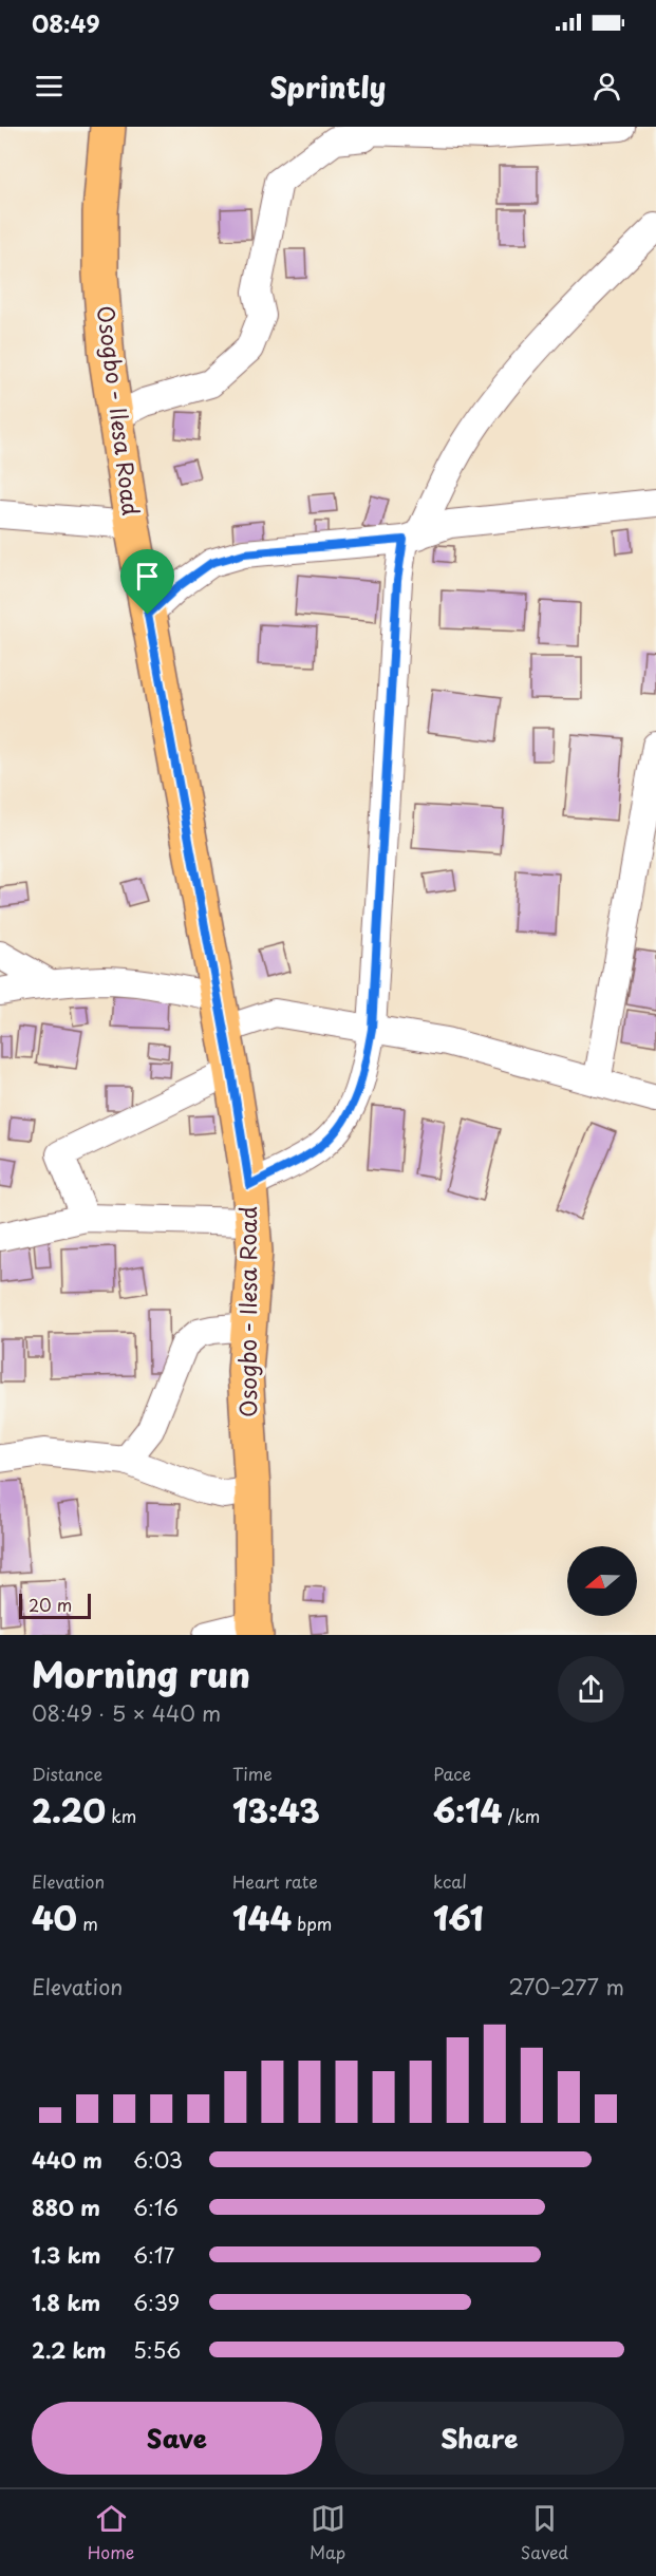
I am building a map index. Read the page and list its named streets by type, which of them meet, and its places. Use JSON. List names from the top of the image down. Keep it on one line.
{"streets":{"main road":["Osogbo - Ilesa Road"]},"scale_bar":"20 m","north":"left","page":{"status":"08:49","header":"Sprintly","scale":"20 m","heading":["Morning run","08:49 · 5 × 440 m"],"stats":[["Distance","2.20 km"],["Time","13:43"],["Pace","6:14 /km"],["Elevation","40 m"],["Heart rate","144 bpm"],["kcal","161"]],"chart":["Elevation","270–277 m"],"list":[{"name":"440 m","note":"6:03"},{"name":"880 m","note":"6:16"},{"name":"1.3 km","note":"6:17"},{"name":"1.8 km","note":"6:39"},{"name":"2.2 km","note":"5:56"}],"buttons":["Save","Share"],"tabs":["Home","Map","Saved"]}}
